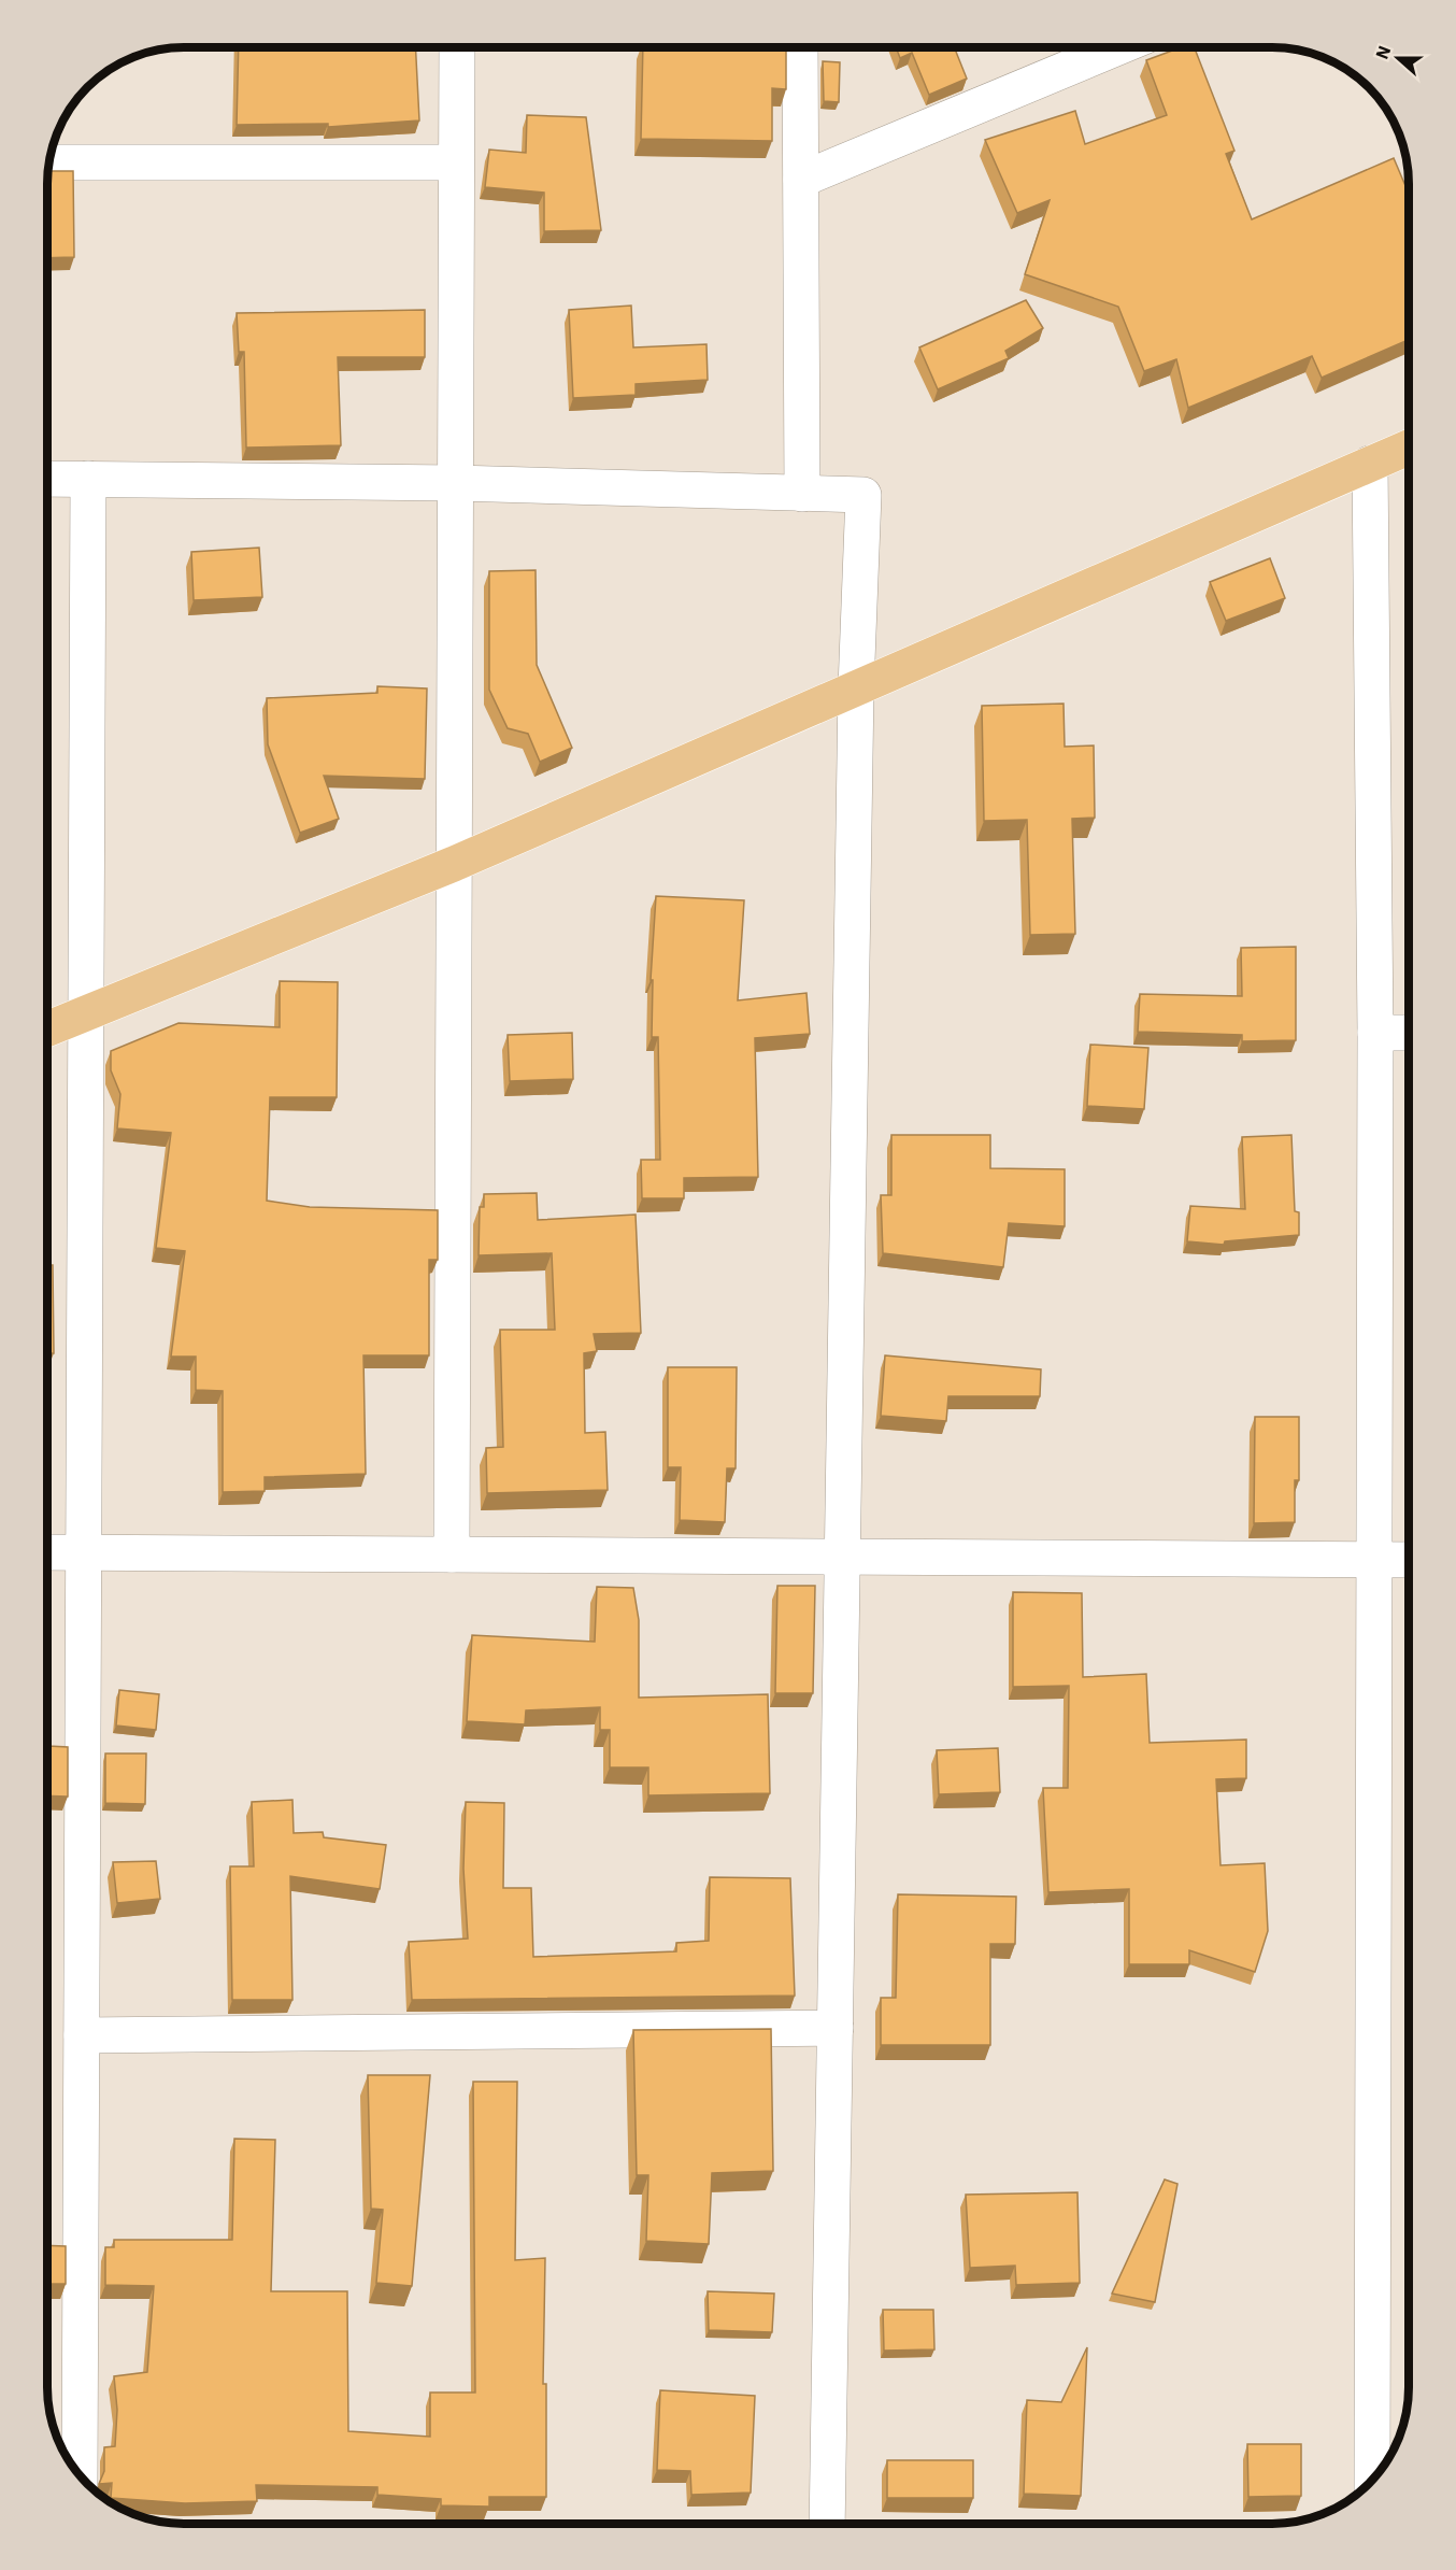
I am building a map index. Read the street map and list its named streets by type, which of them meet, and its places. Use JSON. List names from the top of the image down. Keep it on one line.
{"north":"left"}
